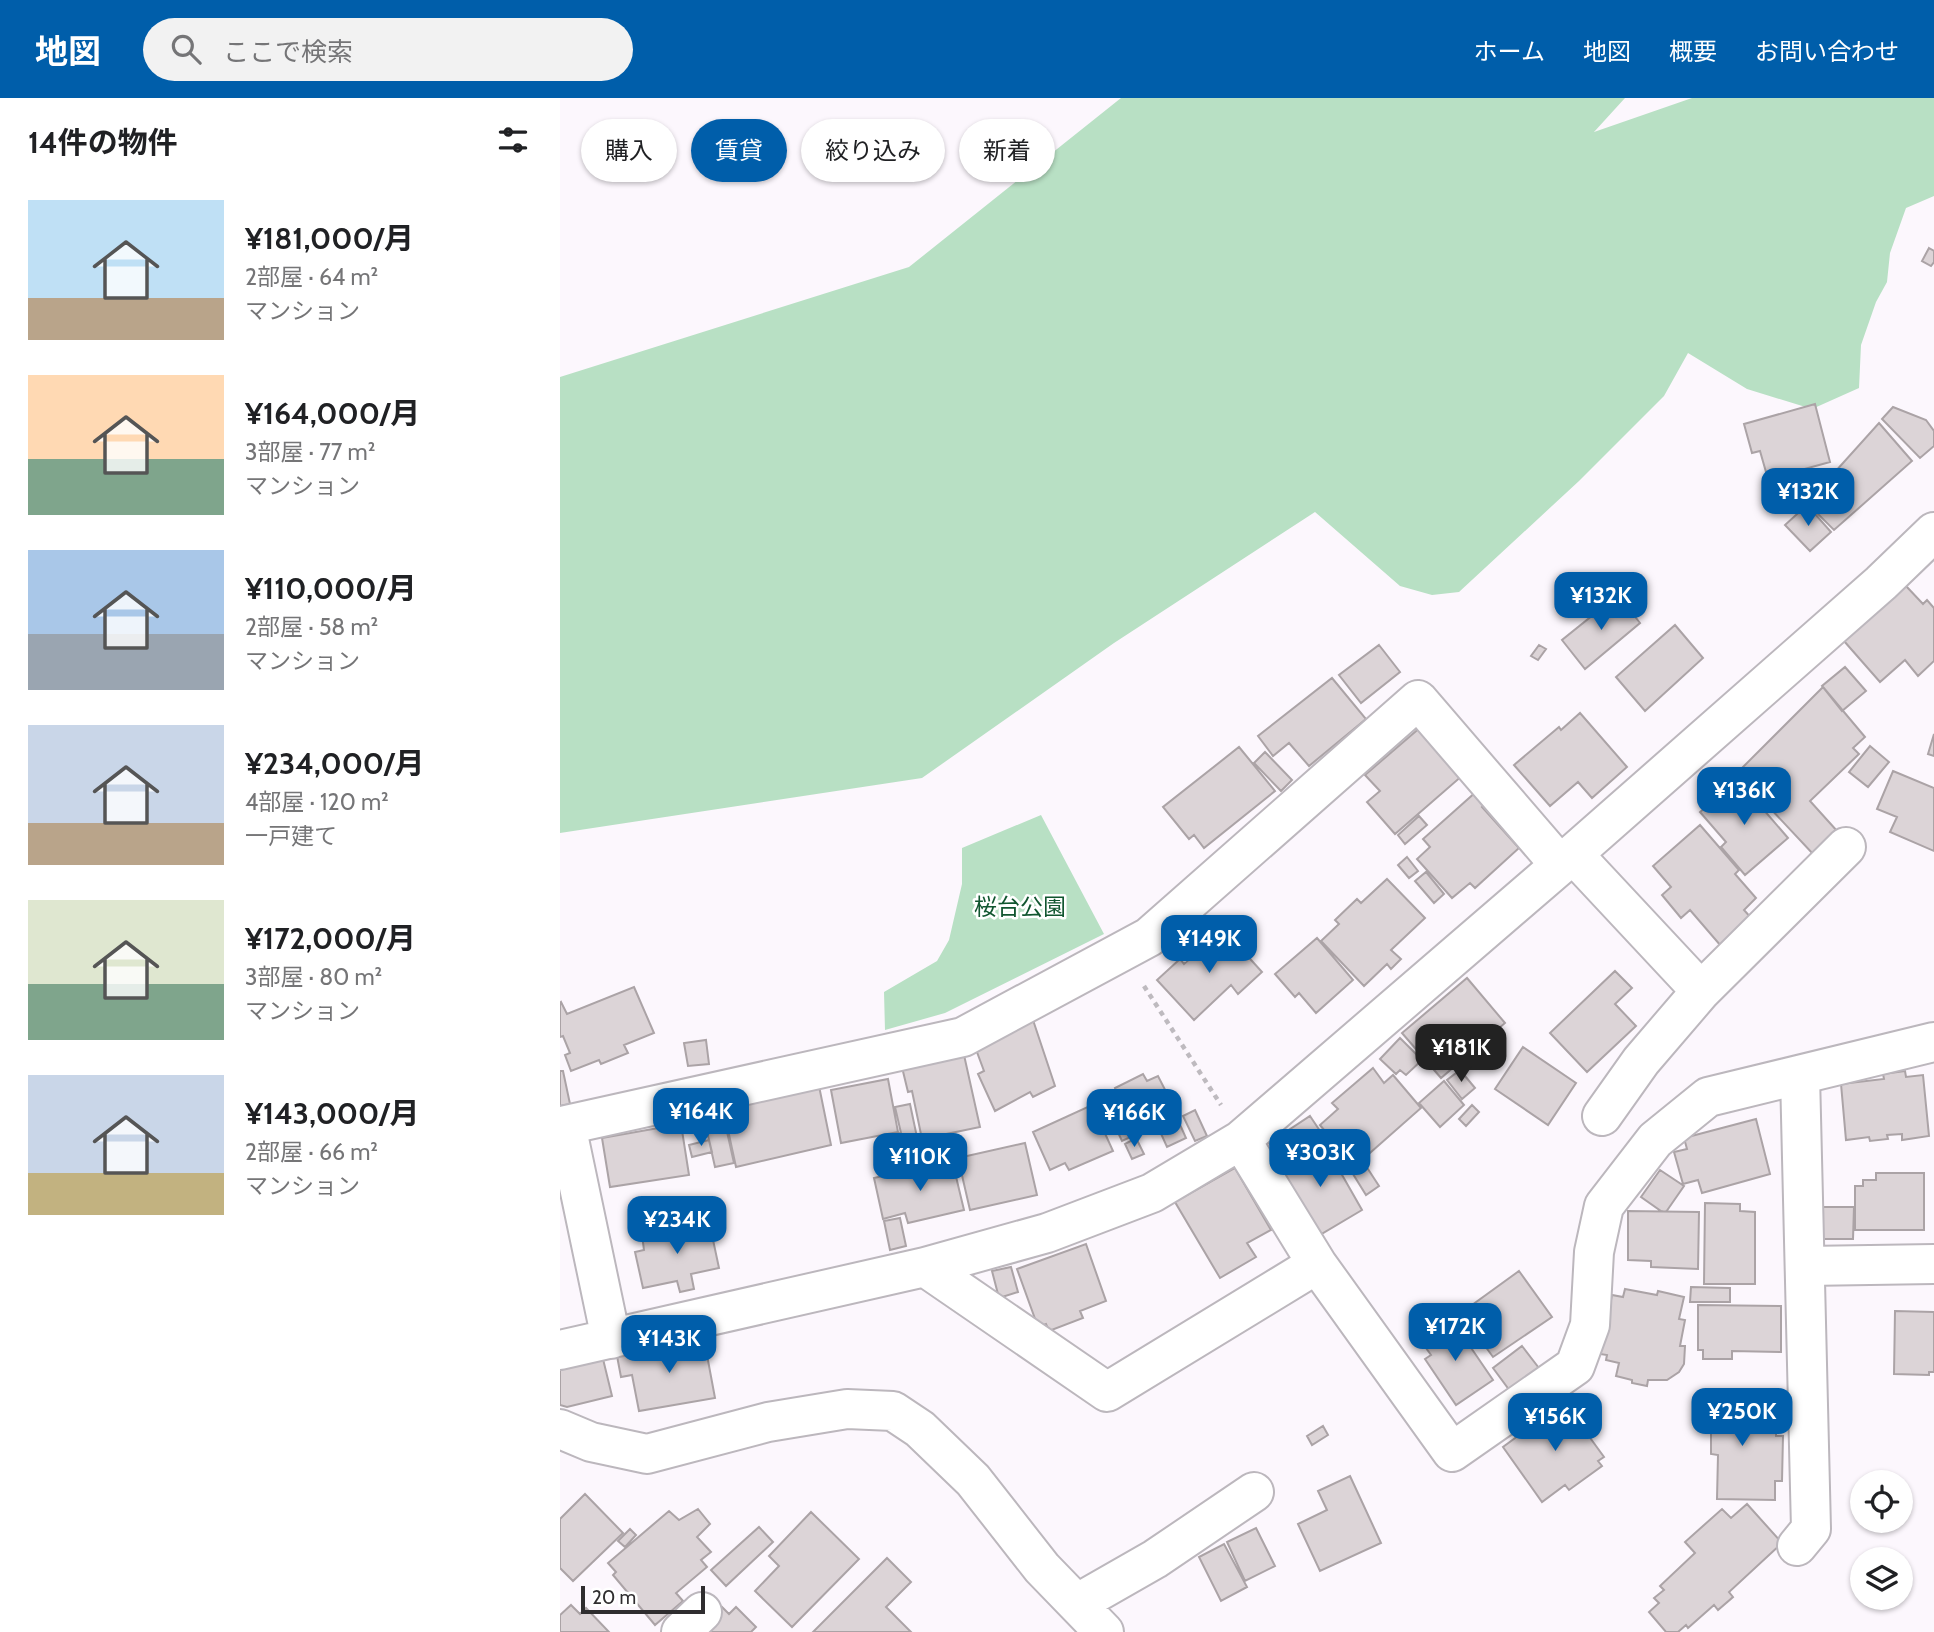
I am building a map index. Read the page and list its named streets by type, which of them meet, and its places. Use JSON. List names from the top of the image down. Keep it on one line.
{"parks":["桜台公園"],"scale_bar":"20 m","page":{"header":"地図","search":"ここで検索","nav":["ホーム","地図","概要","お問い合わせ"],"heading":"14件の物件","chip":["購入","賃貸","絞り込み","新着"],"list":[{"name":"¥181,000/月","note":"2部屋 · 64 m² · マンション"},{"name":"¥164,000/月","note":"3部屋 · 77 m² · マンション"},{"name":"¥110,000/月","note":"2部屋 · 58 m² · マンション"},{"name":"¥234,000/月","note":"4部屋 · 120 m² · 一戸建て"},{"name":"¥172,000/月","note":"3部屋 · 80 m² · マンション"},{"name":"¥143,000/月","note":"2部屋 · 66 m² · マンション"}],"price":["¥132K","¥132K","¥136K","¥149K","¥181K","¥164K","¥166K","¥303K","¥110K","¥234K","¥172K","¥143K","¥250K","¥156K"],"scale":"20 m"}}
